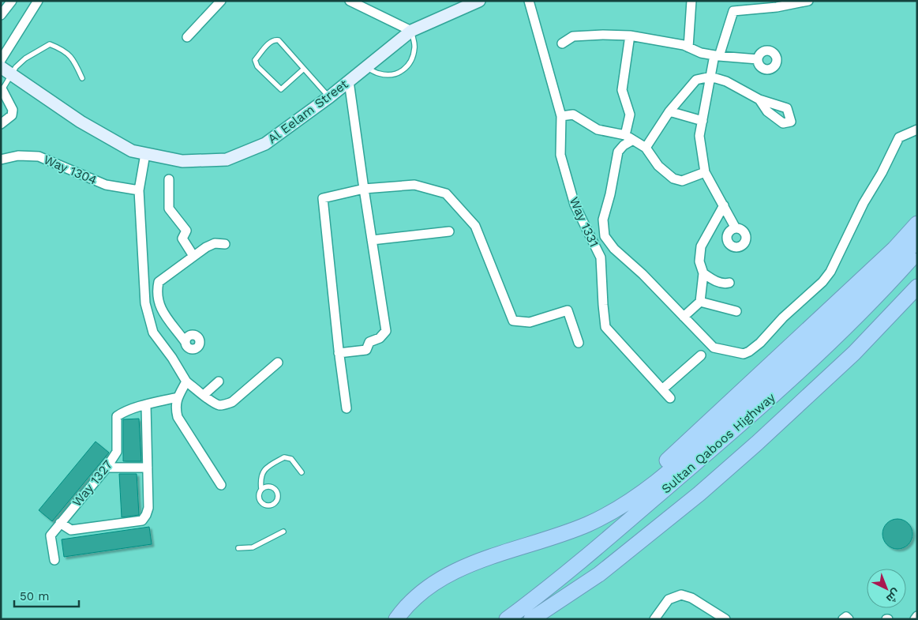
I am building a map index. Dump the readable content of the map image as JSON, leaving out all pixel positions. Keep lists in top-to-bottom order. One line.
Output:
{"streets":{"highway":["Sultan Qaboos Highway"],"main road":["Al Eelam Street"],"street":["Way 1304","Way 1331","Way 1327"]},"scale_bar":"50 m","north":"bottom right"}
